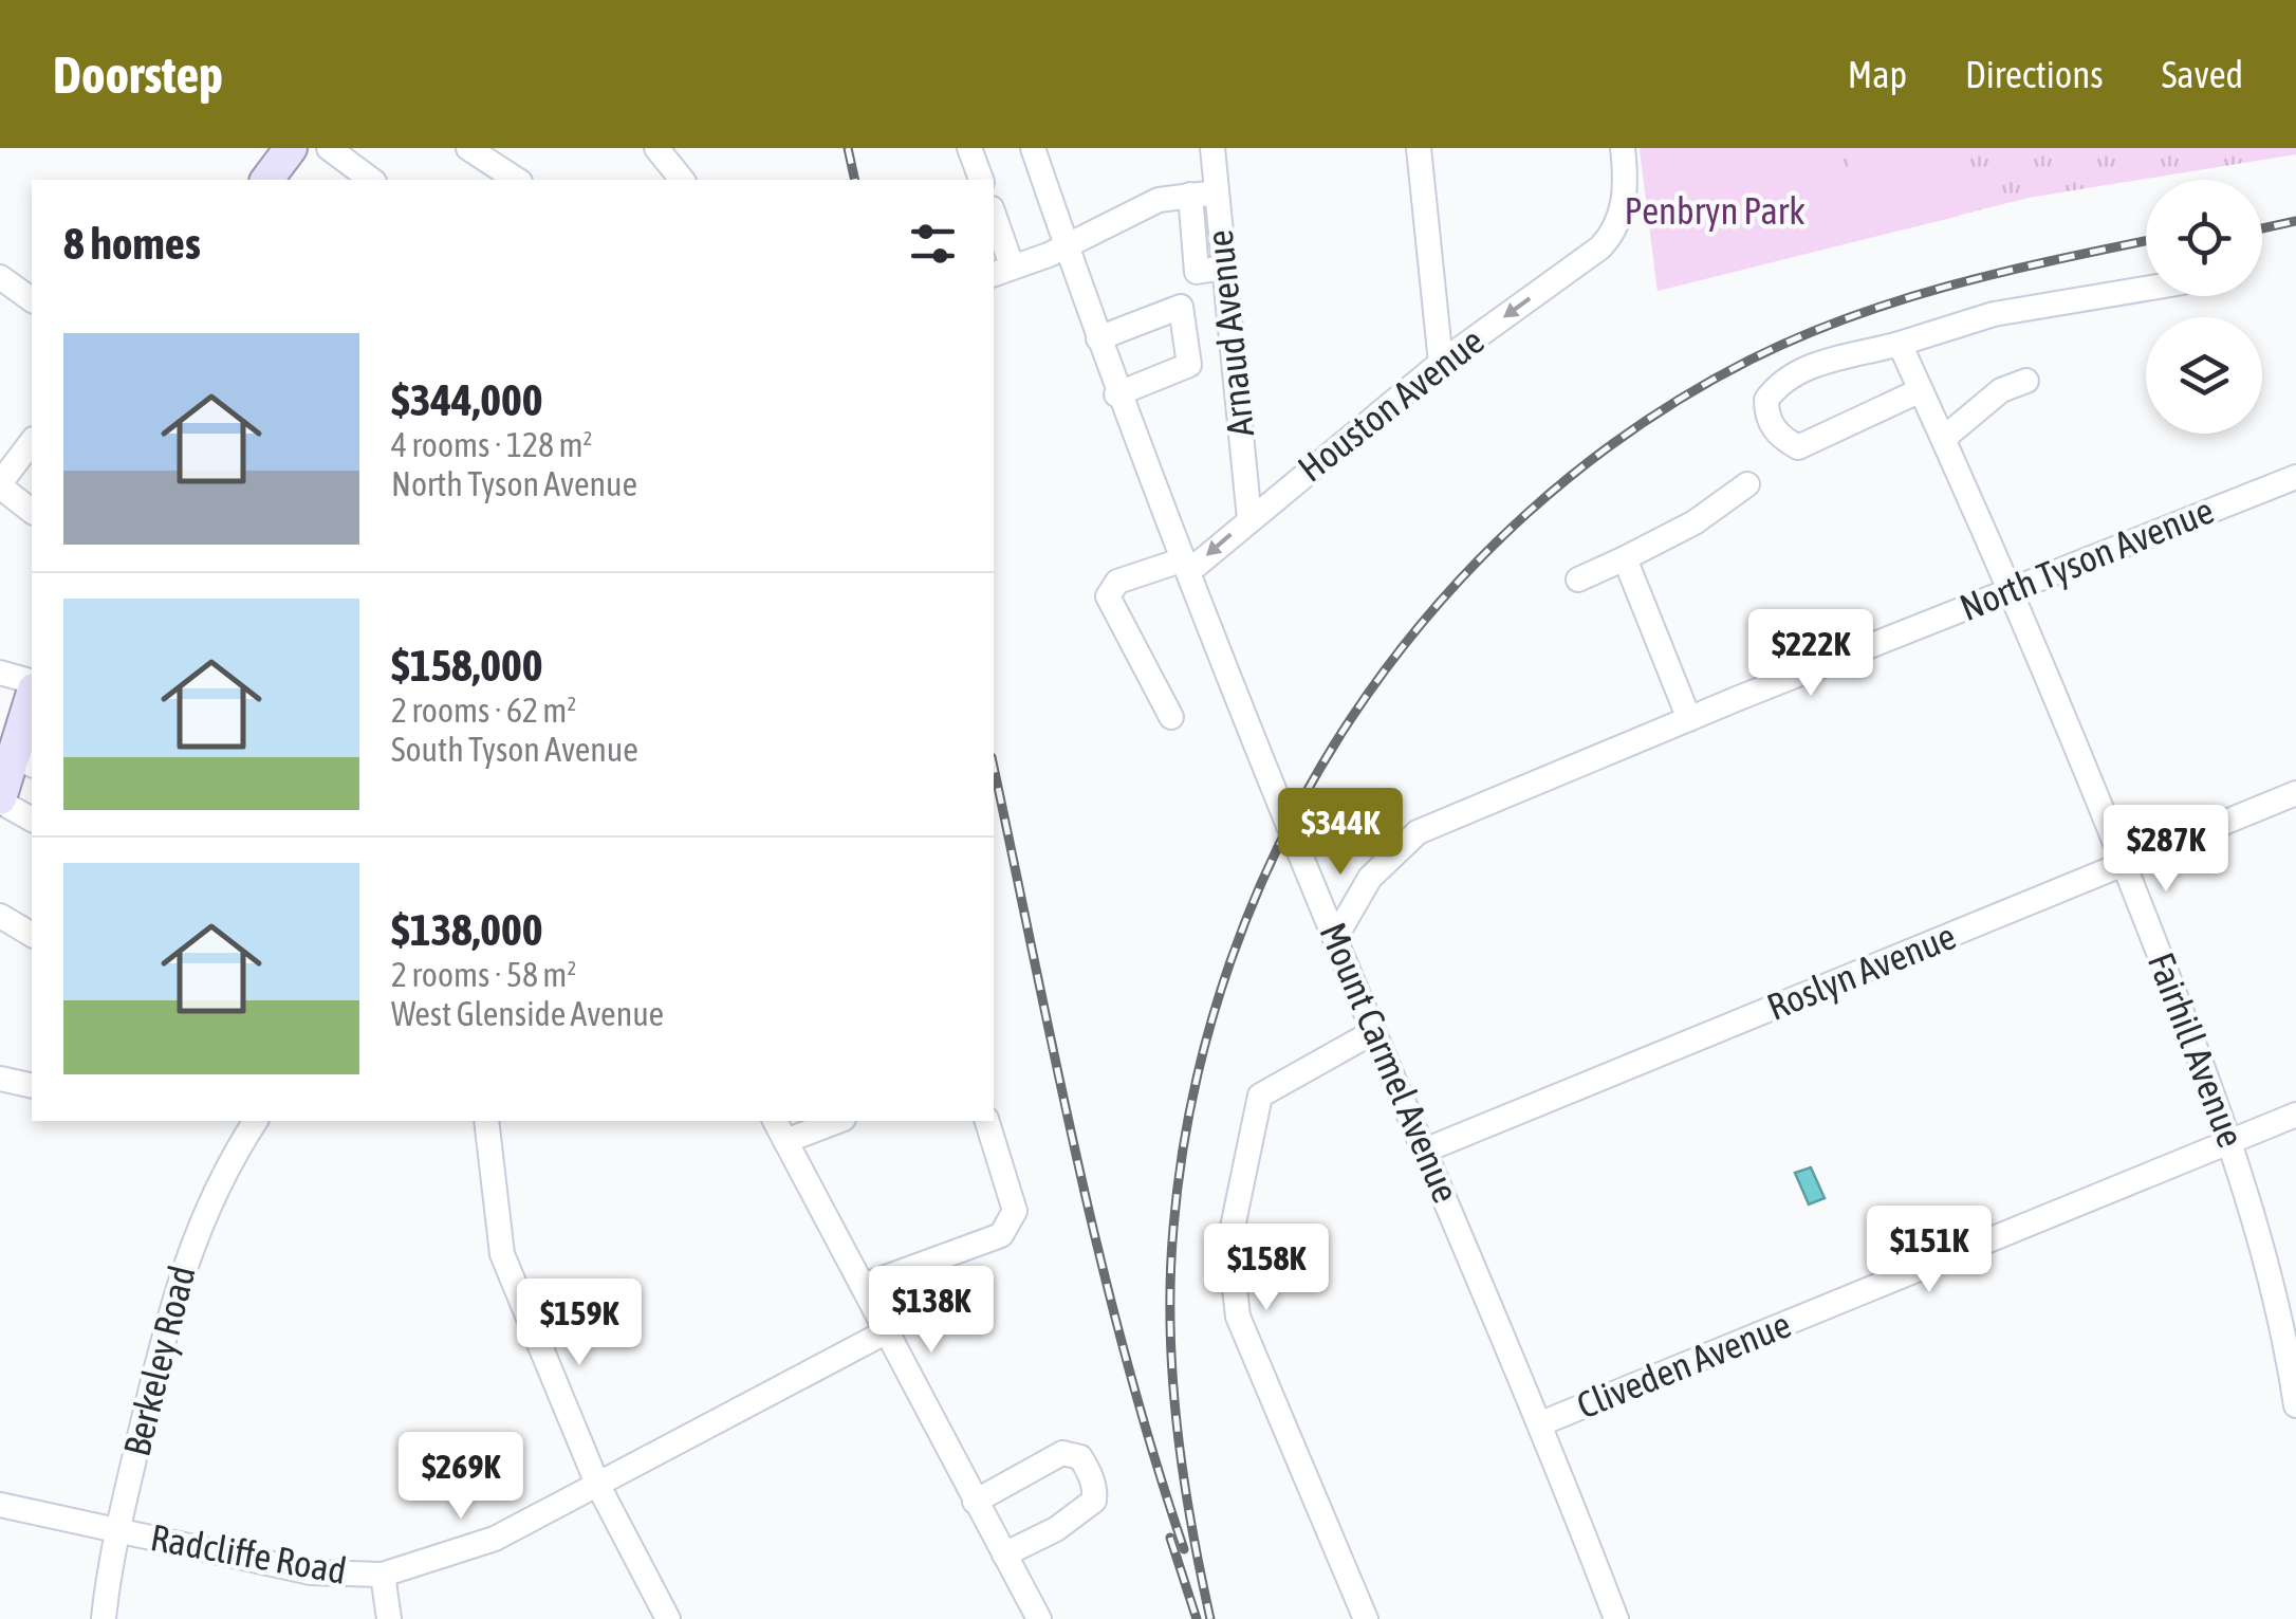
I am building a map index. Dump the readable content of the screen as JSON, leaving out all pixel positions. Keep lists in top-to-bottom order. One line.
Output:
{"streets":{"street":["Arnaud Avenue","Houston Avenue","North Tyson Avenue","Roslyn Avenue","Fairhill Avenue","Mount Carmel Avenue","Berkeley Road","Cliveden Avenue","Radcliffe Road"]},"crossings":[["Arnaud Avenue","Houston Avenue"],["Houston Avenue","Mount Carmel Avenue"],["North Tyson Avenue","Fairhill Avenue"],["North Tyson Avenue","Mount Carmel Avenue"],["Roslyn Avenue","Fairhill Avenue"],["Roslyn Avenue","Mount Carmel Avenue"],["Fairhill Avenue","Cliveden Avenue"],["Mount Carmel Avenue","Cliveden Avenue"],["Berkeley Road","Radcliffe Road"]],"one_way":["Houston Avenue"],"parks":["Penbryn Park"],"page":{"header":"Doorstep","nav":["Map","Directions","Saved"],"heading":"8 homes","list":[{"name":"$344,000","note":"4 rooms · 128 m² · North Tyson Avenue"},{"name":"$158,000","note":"2 rooms · 62 m² · South Tyson Avenue"},{"name":"$138,000","note":"2 rooms · 58 m² · West Glenside Avenue"}],"price":["$222K","$344K","$287K","$151K","$158K","$138K","$159K","$269K"]}}
